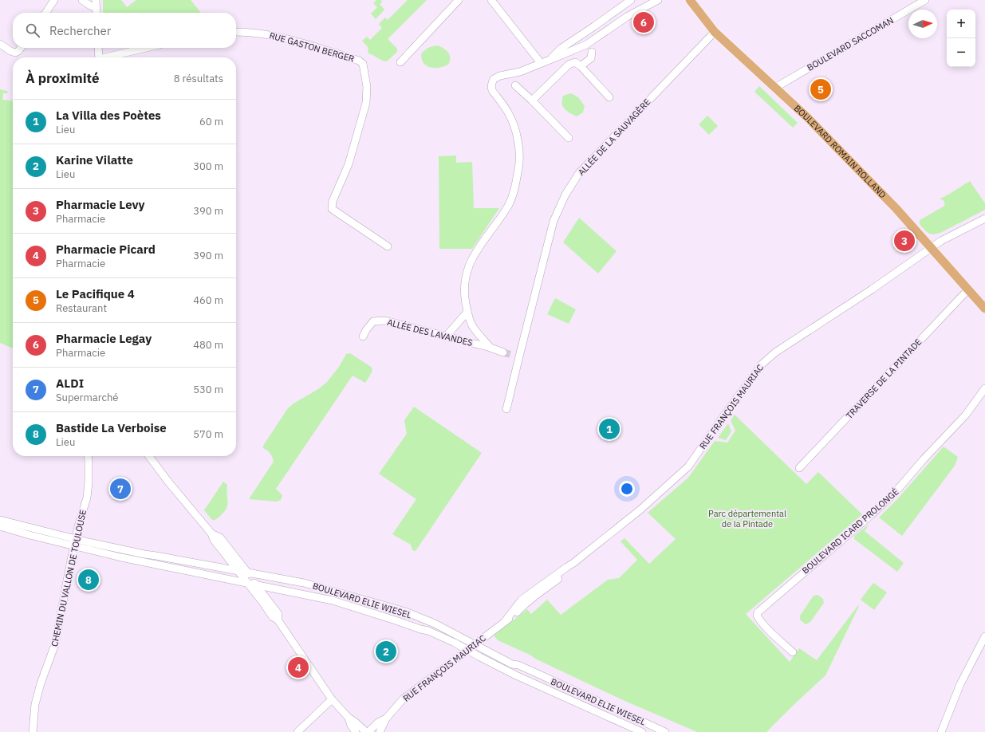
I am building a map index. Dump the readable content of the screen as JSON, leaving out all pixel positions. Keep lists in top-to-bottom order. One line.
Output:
{"streets":{"main road":["BOULEVARD ROMAIN ROLLAND"],"street":["BOULEVARD SACCOMAN","RUE GASTON BERGER","ALLÉE DE LA SAUVAGÈRE","ALLÉE DES LAVANDES","TRAVERSE DE LA PINTADE","RUE FRANÇOIS MAURIAC","BOULEVARD ICARD PROLONGÉ","CHEMIN DU VALLON DE TOULOUSE","BOULEVARD ELIE WIESEL"]},"crossings":[["BOULEVARD SACCOMAN","BOULEVARD ROMAIN ROLLAND"],["ALLÉE DE LA SAUVAGÈRE","BOULEVARD ROMAIN ROLLAND"],["BOULEVARD ROMAIN ROLLAND","TRAVERSE DE LA PINTADE"],["BOULEVARD ROMAIN ROLLAND","RUE FRANÇOIS MAURIAC"],["RUE FRANÇOIS MAURIAC","BOULEVARD ELIE WIESEL"],["CHEMIN DU VALLON DE TOULOUSE","BOULEVARD ELIE WIESEL"]],"parks":["Parc départemental de la Pintade"],"north":"right","page":{"map_buttons":["+","−"],"pins":["6","5","3","1","7","8","2","4"],"search":"Rechercher","heading":["À proximité","8 résultats"],"list":[{"mark":"1","name":"La Villa des Poètes","note":"Lieu","value":"60 m"},{"mark":"2","name":"Karine Vilatte","note":"Lieu","value":"300 m"},{"mark":"3","name":"Pharmacie Levy","note":"Pharmacie","value":"390 m"},{"mark":"4","name":"Pharmacie Picard","note":"Pharmacie","value":"390 m"},{"mark":"5","name":"Le Pacifique 4","note":"Restaurant","value":"460 m"},{"mark":"6","name":"Pharmacie Legay","note":"Pharmacie","value":"480 m"},{"mark":"7","name":"ALDI","note":"Supermarché","value":"530 m"},{"mark":"8","name":"Bastide La Verboise","note":"Lieu","value":"570 m"}]}}
